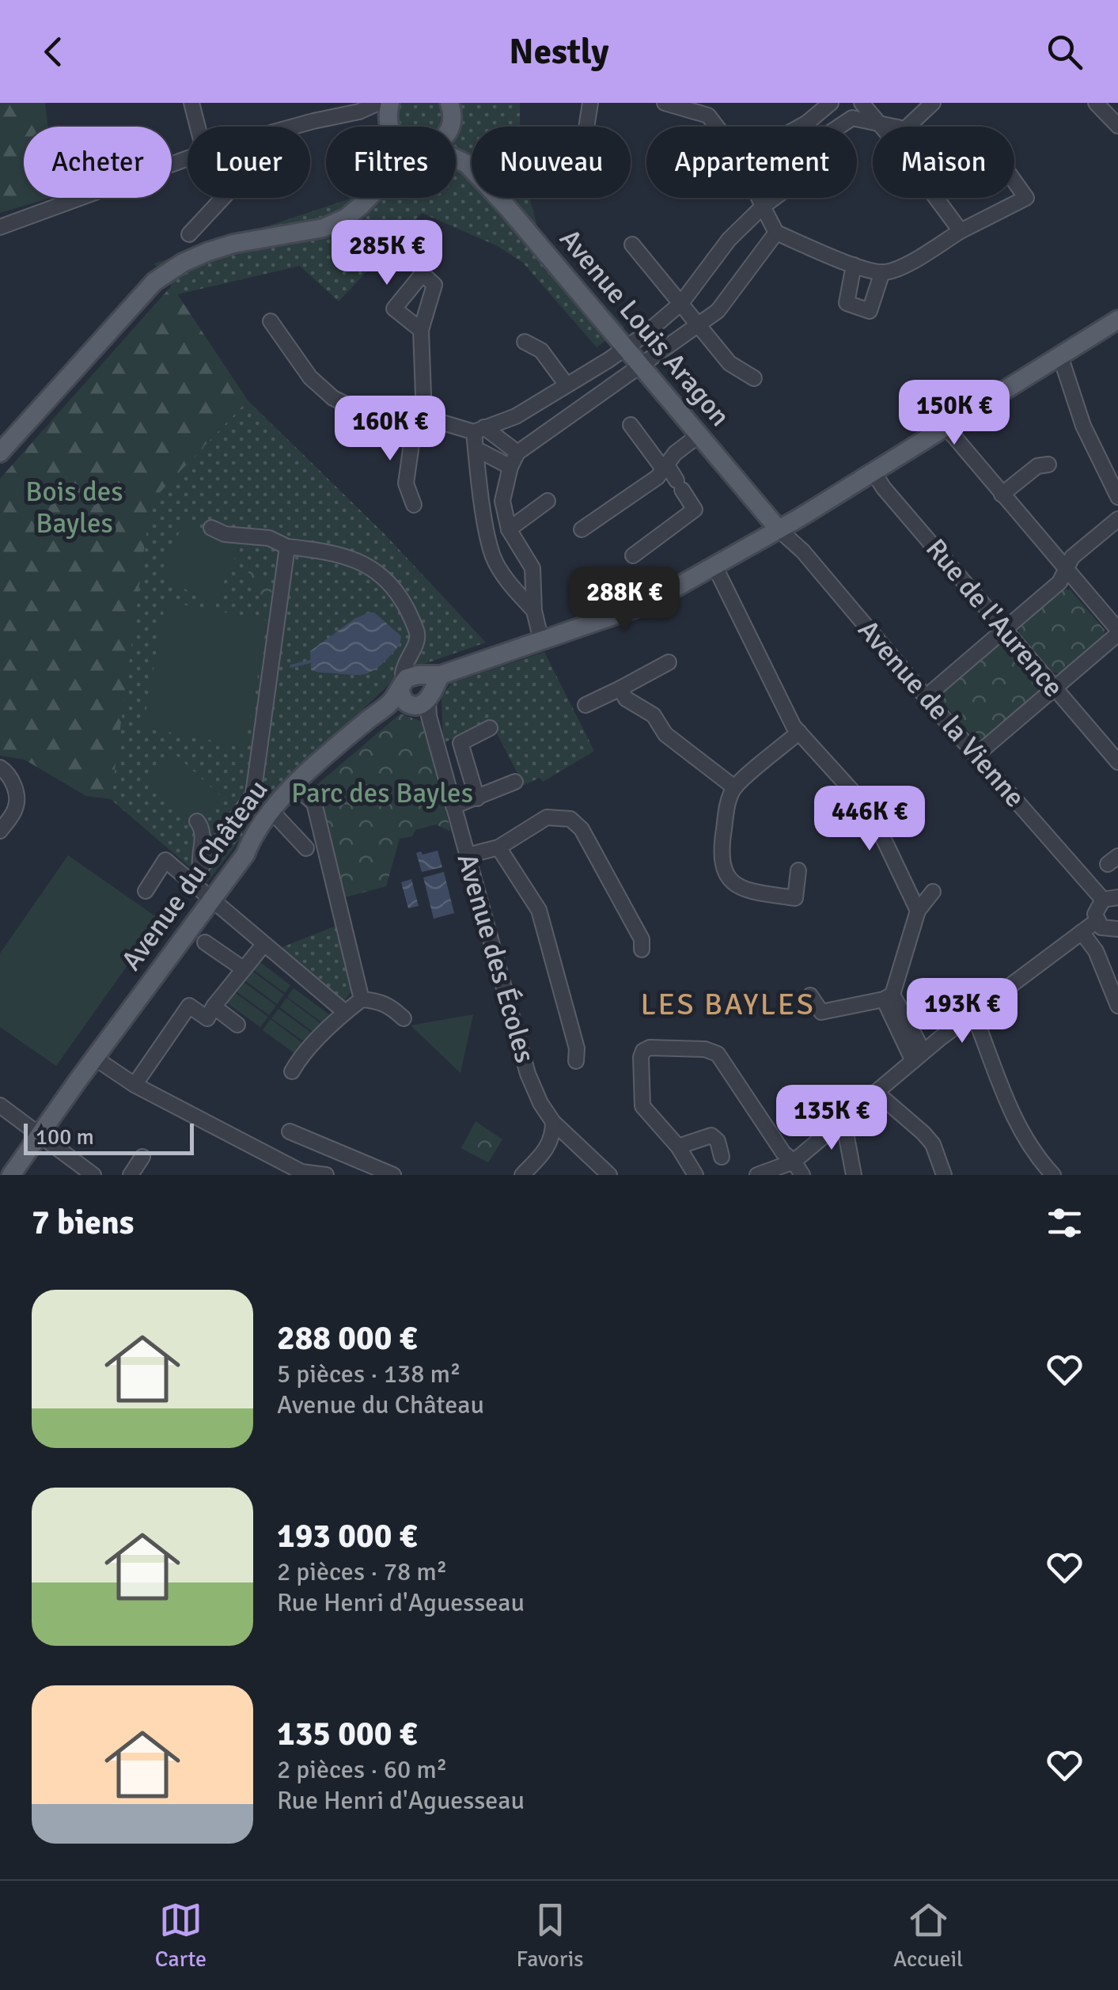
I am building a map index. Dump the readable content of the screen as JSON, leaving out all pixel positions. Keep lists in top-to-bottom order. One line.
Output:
{"streets":{"main road":["Avenue Louis Aragon","Avenue du Château"],"street":["Rue de l'Aurence","Avenue de la Vienne","Avenue des Écoles"]},"crossings":[["Avenue Louis Aragon","Avenue de la Vienne"],["Avenue Louis Aragon","Avenue du Château"],["Rue de l'Aurence","Avenue du Château"],["Avenue de la Vienne","Avenue du Château"],["Avenue du Château","Avenue des Écoles"]],"districts":["LES BAYLES"],"parks":["Bois des Bayles","Parc des Bayles"],"scale_bar":"100 m","page":{"header":"Nestly","chip":["Acheter","Louer","Filtres","Nouveau","Appartement","Maison"],"price":["285K €","150K €","160K €","288K €","446K €","193K €","135K €"],"scale":"100 m","heading":"7 biens","list":[{"name":"288 000 €","note":"5 pièces · 138 m² · Avenue du Château"},{"name":"193 000 €","note":"2 pièces · 78 m² · Rue Henri d'Aguesseau"},{"name":"135 000 €","note":"2 pièces · 60 m² · Rue Henri d'Aguesseau"}],"tabs":["Carte","Favoris","Accueil"]}}
